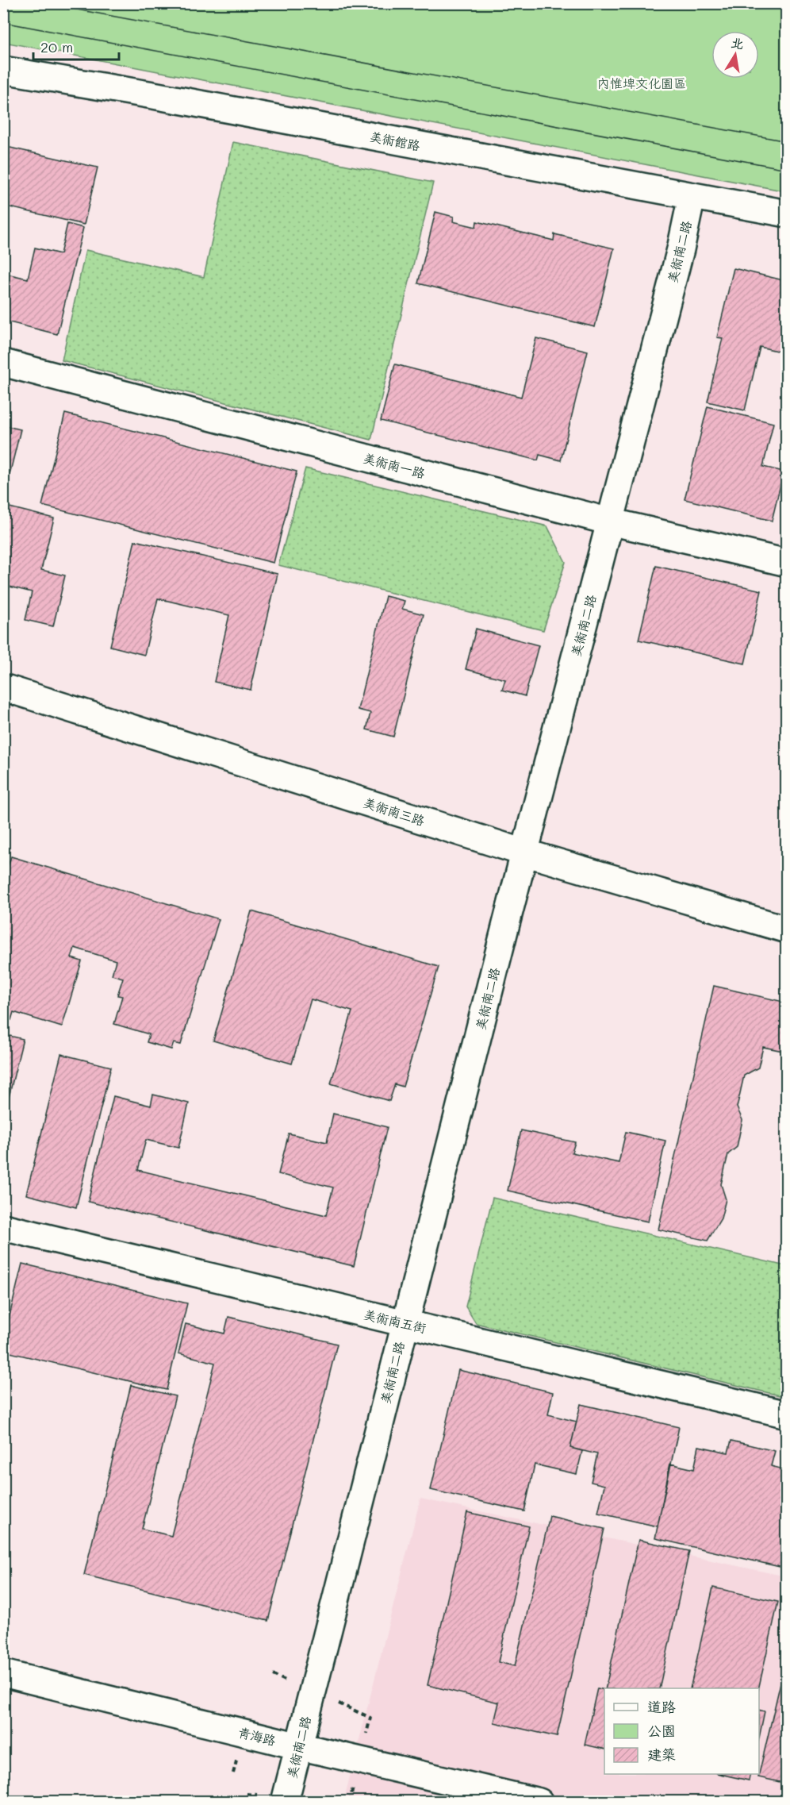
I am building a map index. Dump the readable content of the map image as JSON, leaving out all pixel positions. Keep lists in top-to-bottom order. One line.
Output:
{"streets":{"street":["美術館路","美術南二路","美術南一路","美術南三路","美術南五街","青海路"]},"crossings":[["美術館路","美術南二路"],["美術南二路","美術南一路"],["美術南二路","美術南三路"],["美術南二路","美術南五街"],["美術南二路","青海路"]],"parks":["內惟埤文化園區"],"legend":["道路","公園","建築"],"scale_bar":"20 m","north":"top"}
